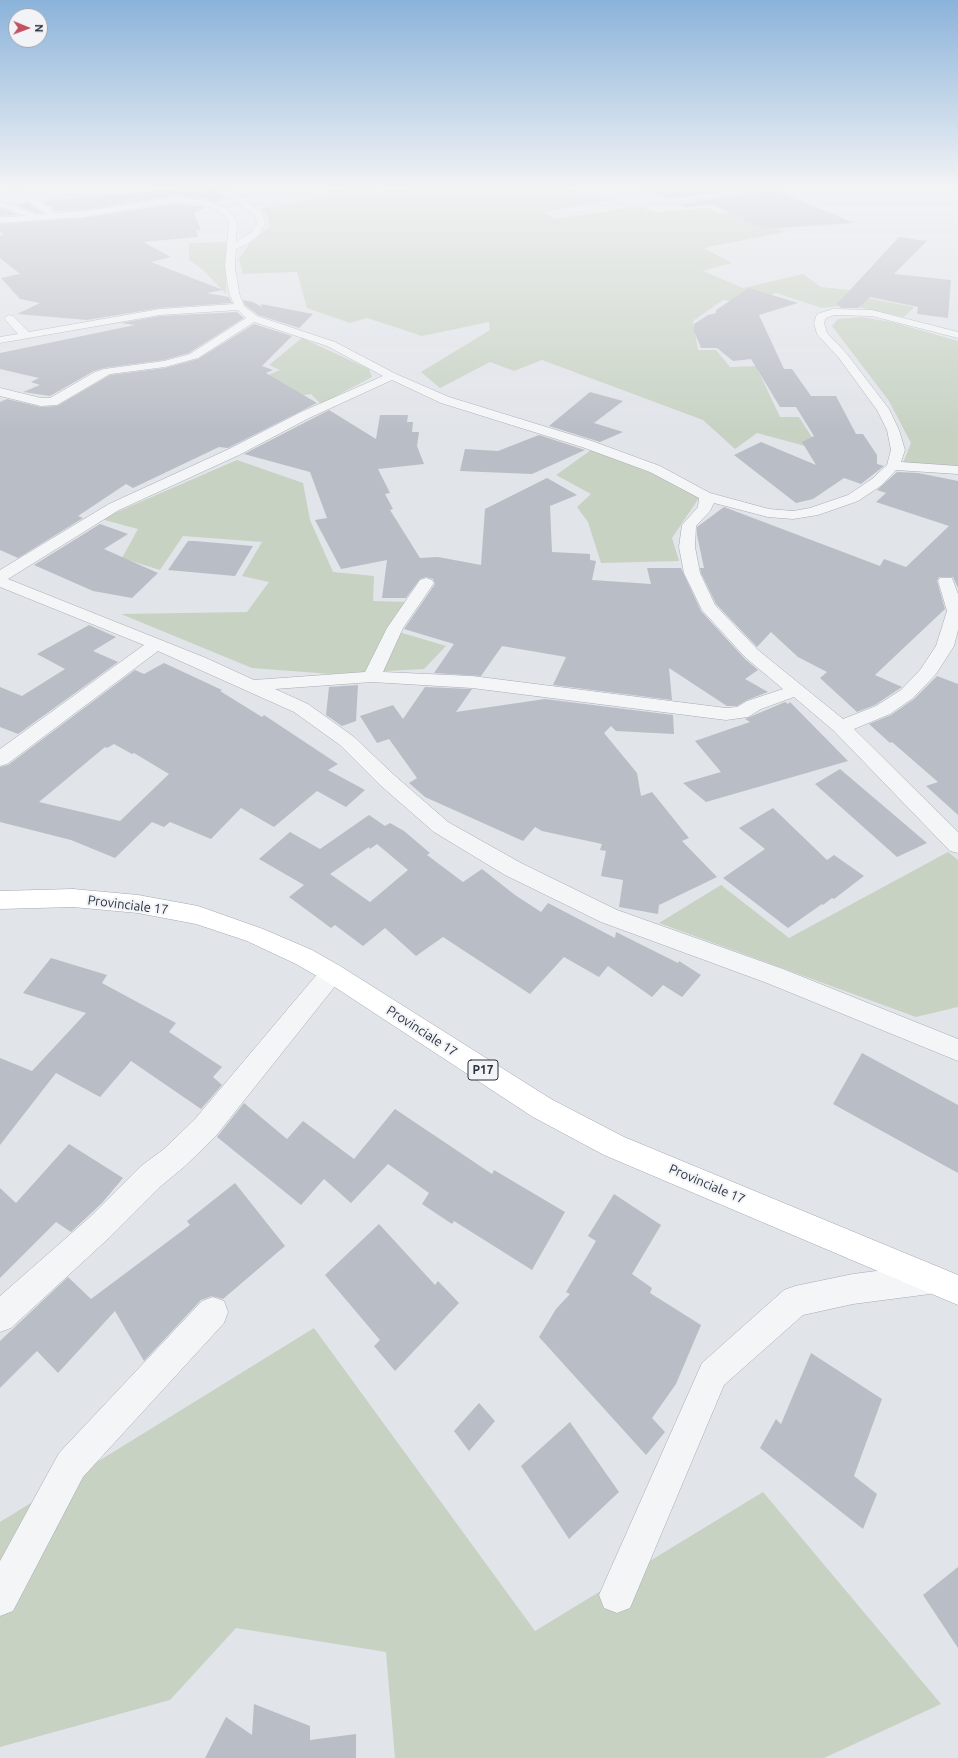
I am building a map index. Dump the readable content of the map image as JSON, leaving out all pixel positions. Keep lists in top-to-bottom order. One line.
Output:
{"streets":{"main road":["Provinciale 17","P17"]},"north":"right"}
